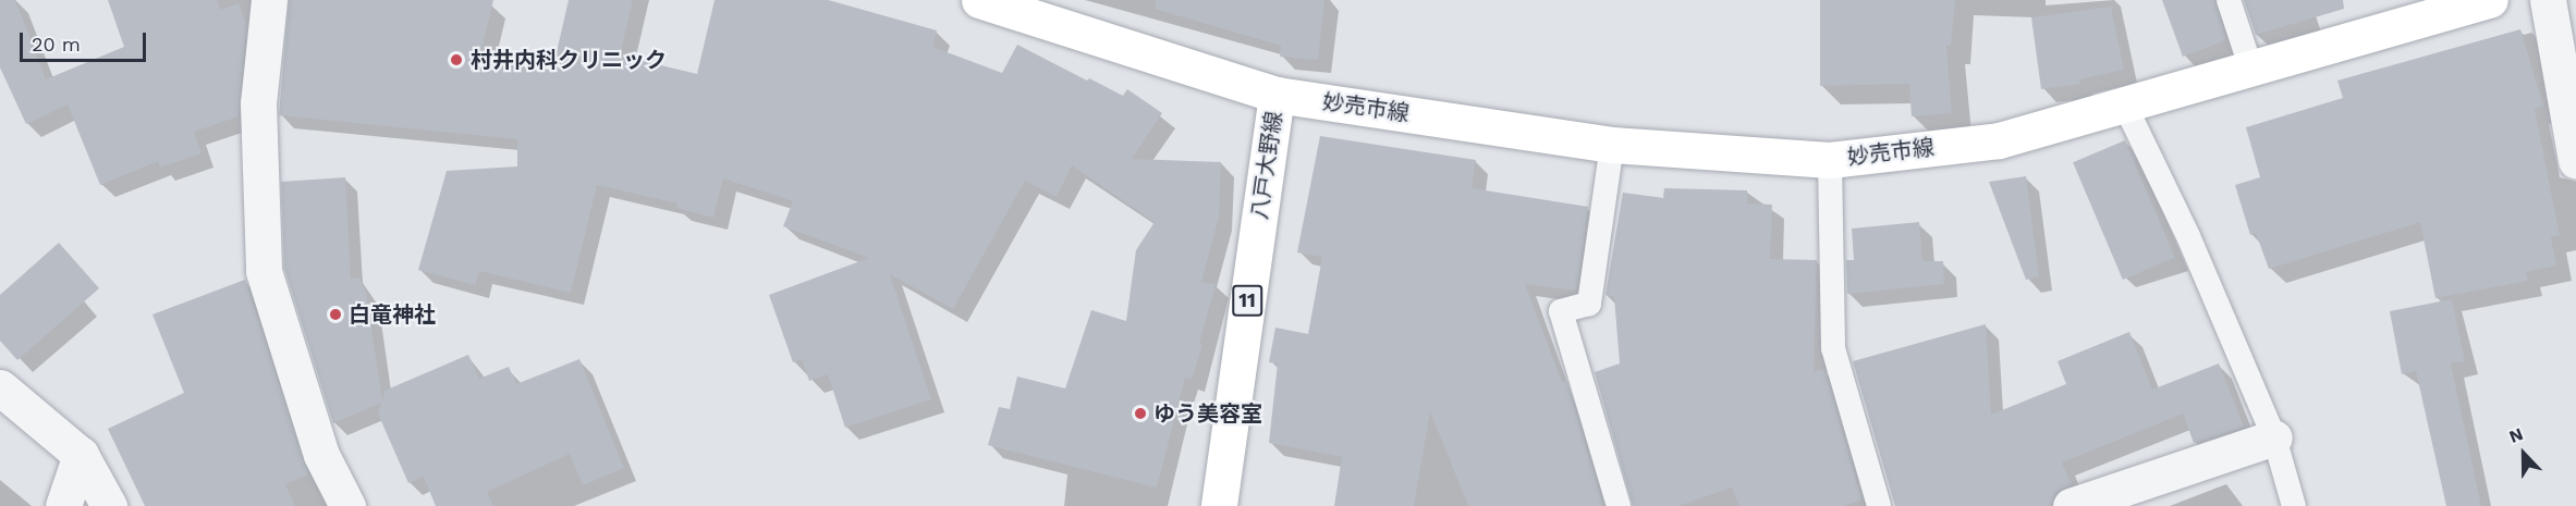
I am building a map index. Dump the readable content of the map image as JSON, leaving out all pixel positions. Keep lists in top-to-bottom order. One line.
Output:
{"streets":{"main road":["妙売市線","八戸大野線","11"]},"crossings":[["妙売市線","八戸大野線"]],"places":["村井内科クリニック","白竜神社","ゆう美容室"],"scale_bar":"20 m","north":"top"}
